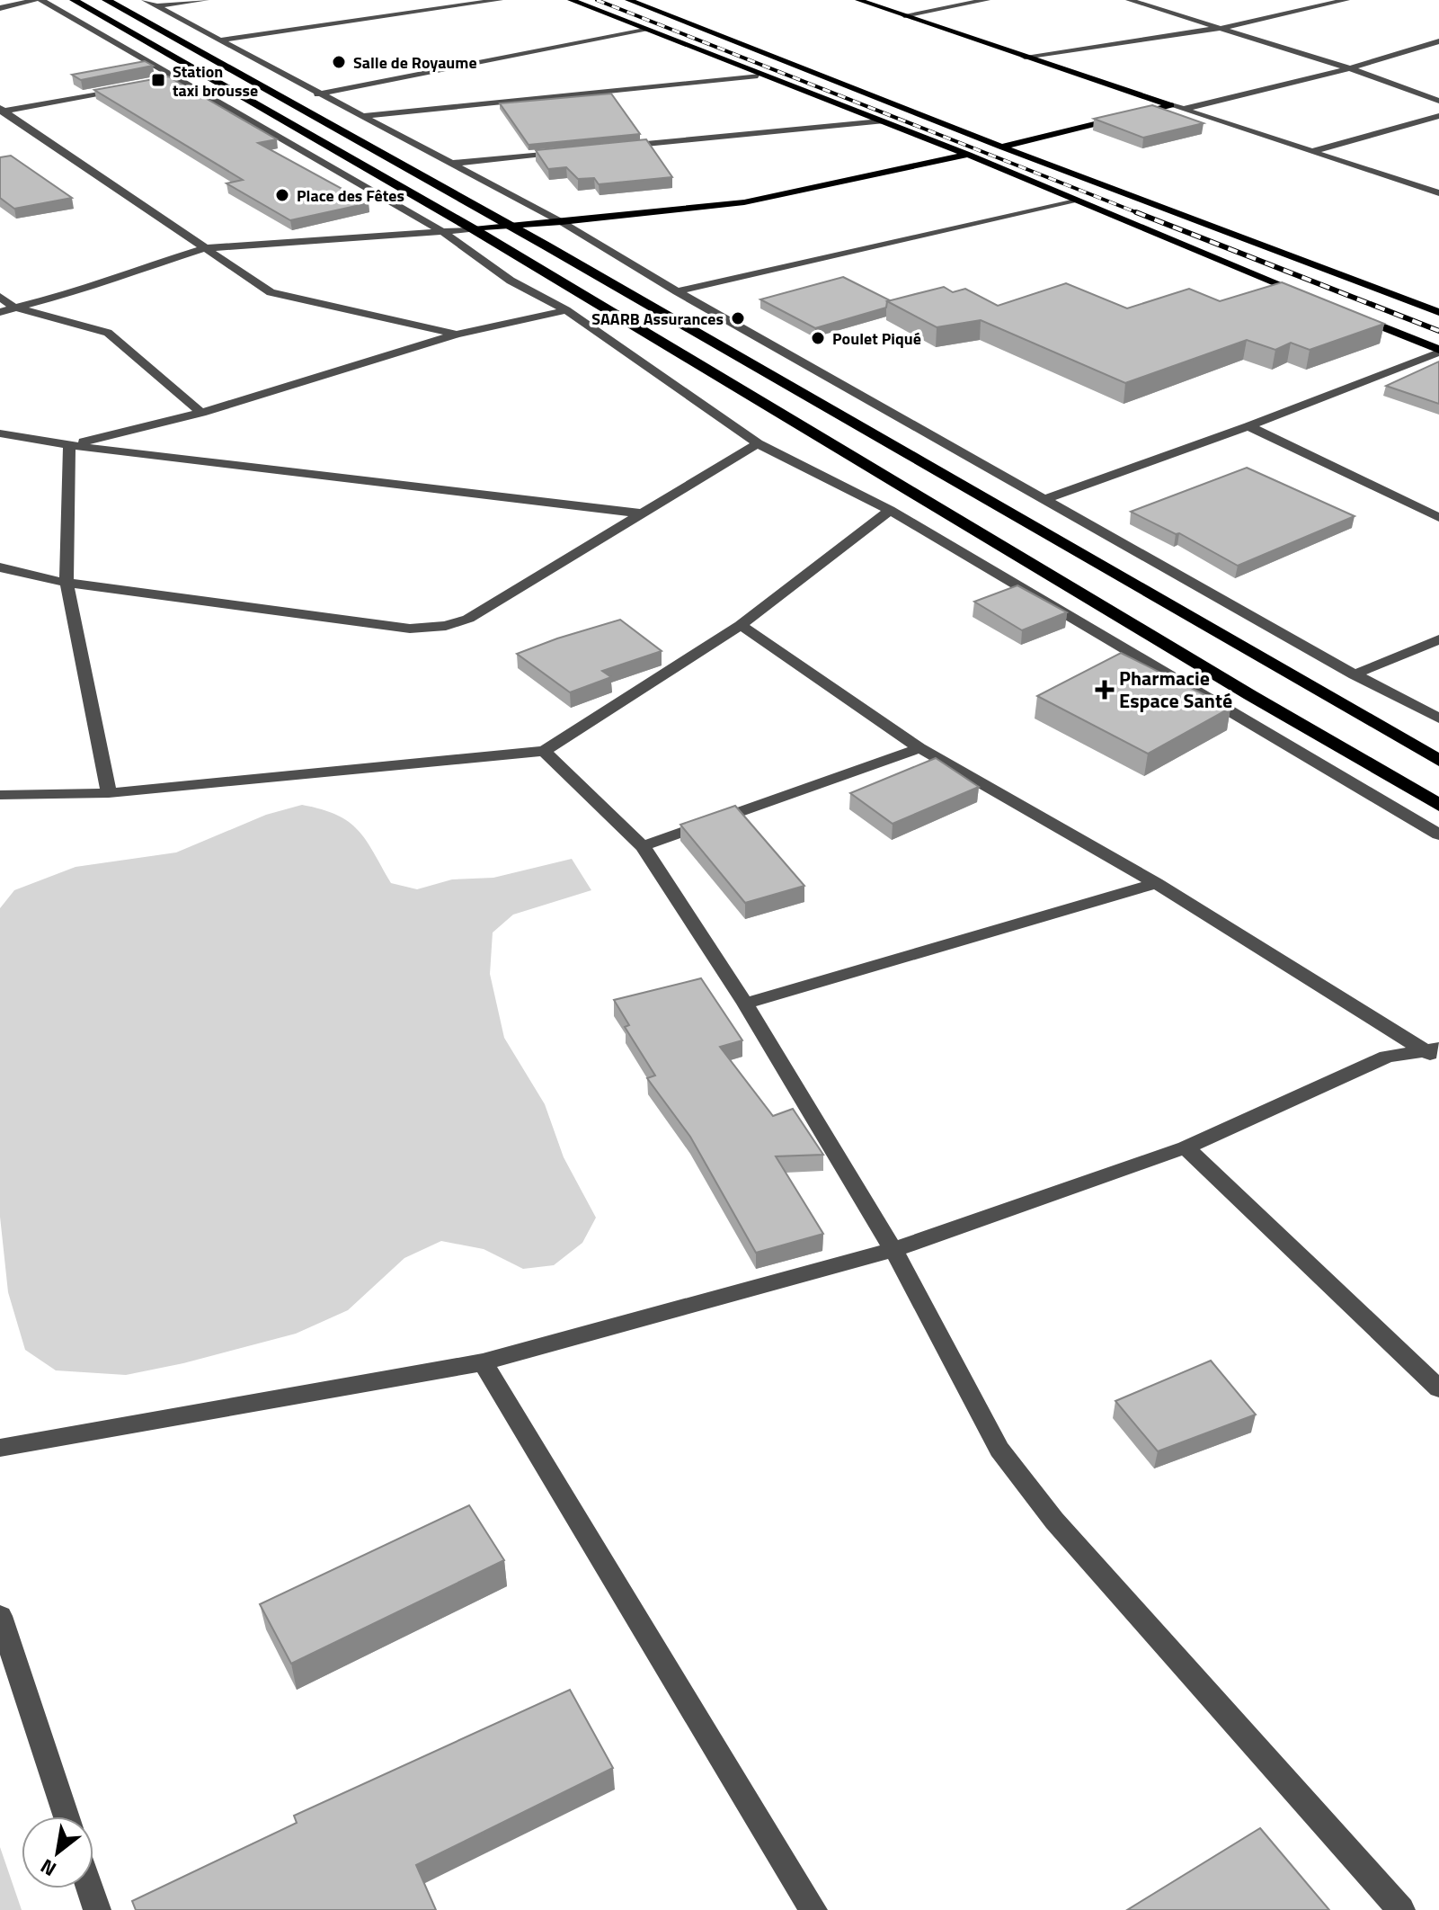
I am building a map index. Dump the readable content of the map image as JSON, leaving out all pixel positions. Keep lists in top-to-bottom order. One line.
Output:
{"places":{"other":["Salle de Royaume","Place des Fêtes","SAARB Assurances","Poulet Piqué"],"transit":["Station taxi brousse"],"health":["Pharmacie Espace Santé"]},"north":"bottom left"}
